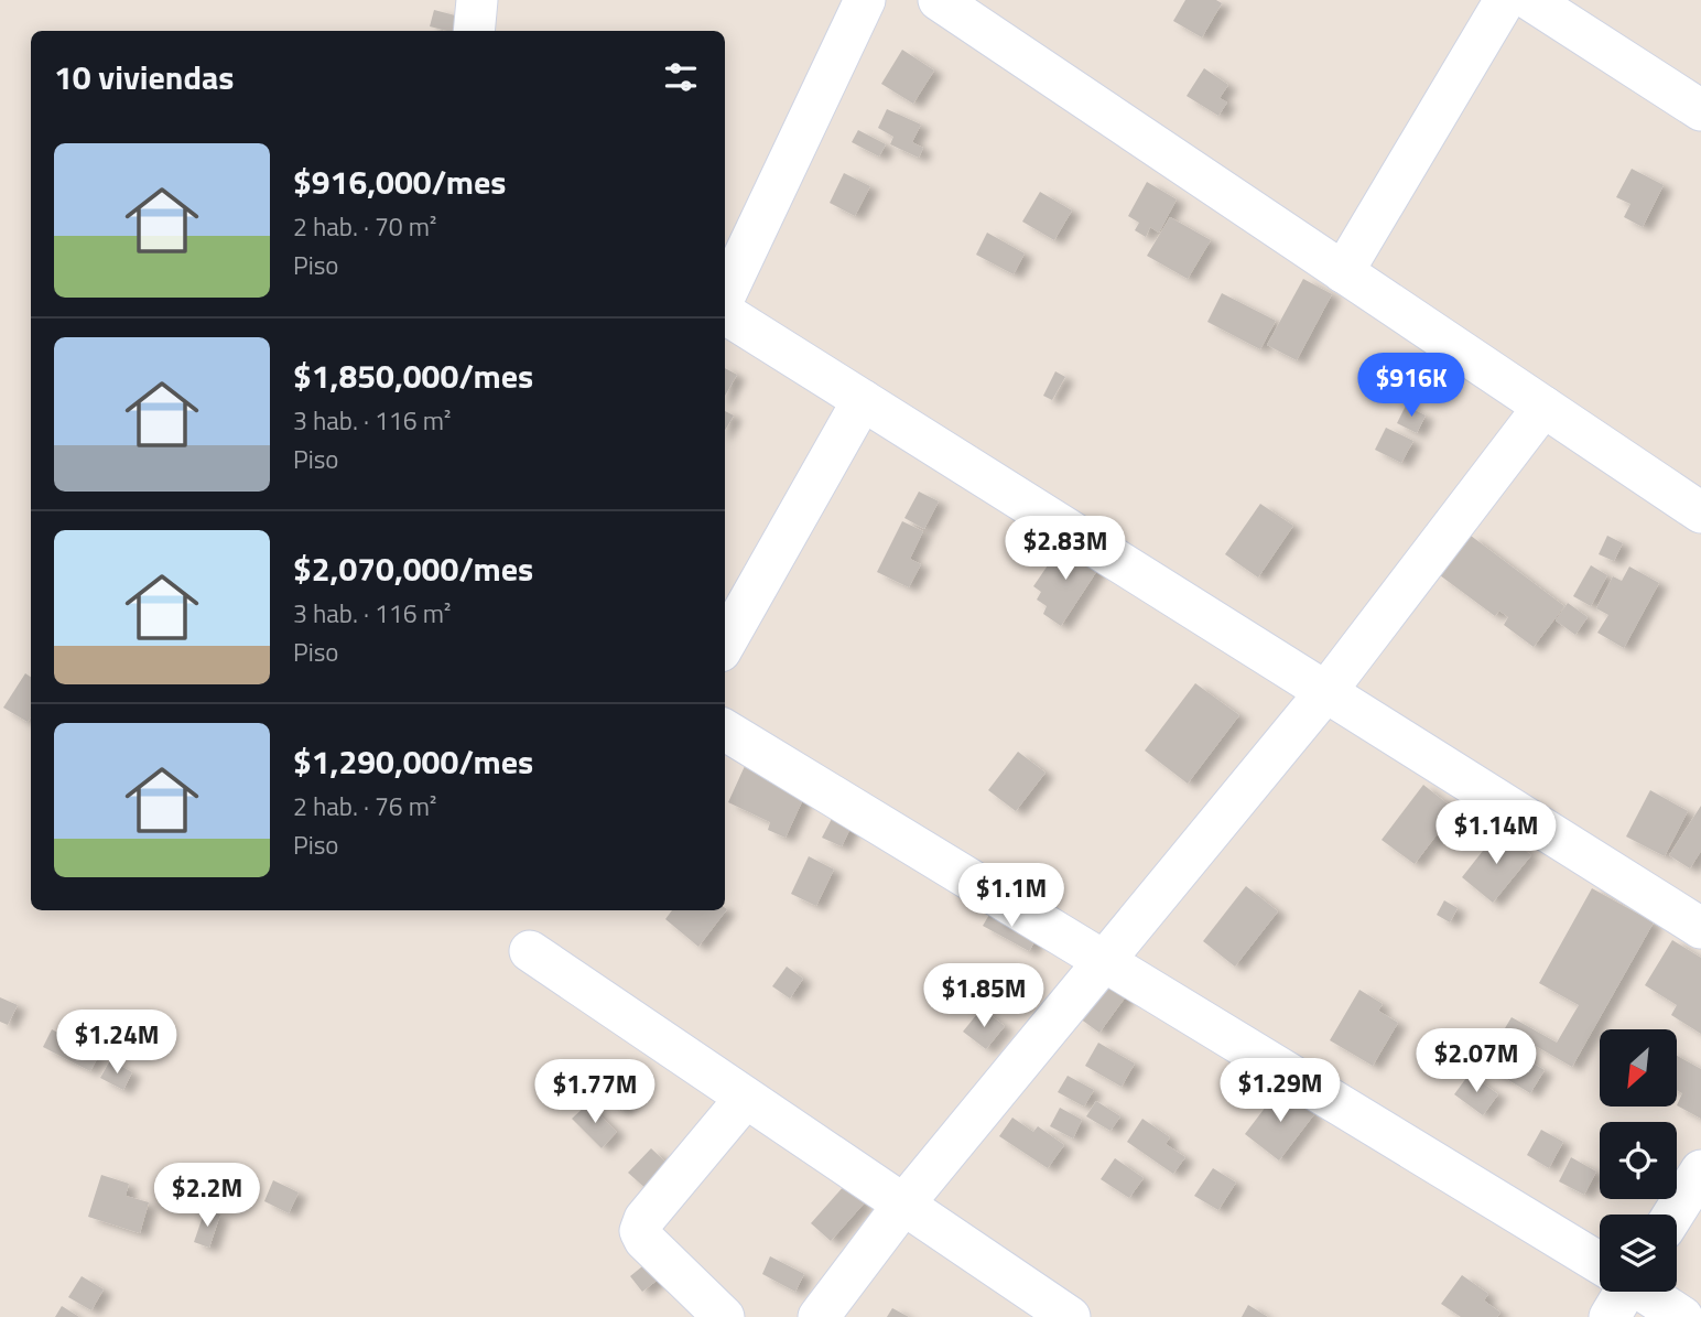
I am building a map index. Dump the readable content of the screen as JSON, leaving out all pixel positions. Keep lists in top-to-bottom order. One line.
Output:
{"north":"bottom left","page":{"heading":"10 viviendas","list":[{"name":"$916,000/mes","note":"2 hab. · 70 m² · Piso"},{"name":"$1,850,000/mes","note":"3 hab. · 116 m² · Piso"},{"name":"$2,070,000/mes","note":"3 hab. · 116 m² · Piso"},{"name":"$1,290,000/mes","note":"2 hab. · 76 m² · Piso"}],"price":["$916K","$2.83M","$1.14M","$1.1M","$1.85M","$1.24M","$2.07M","$1.29M","$1.77M","$2.2M"]}}
